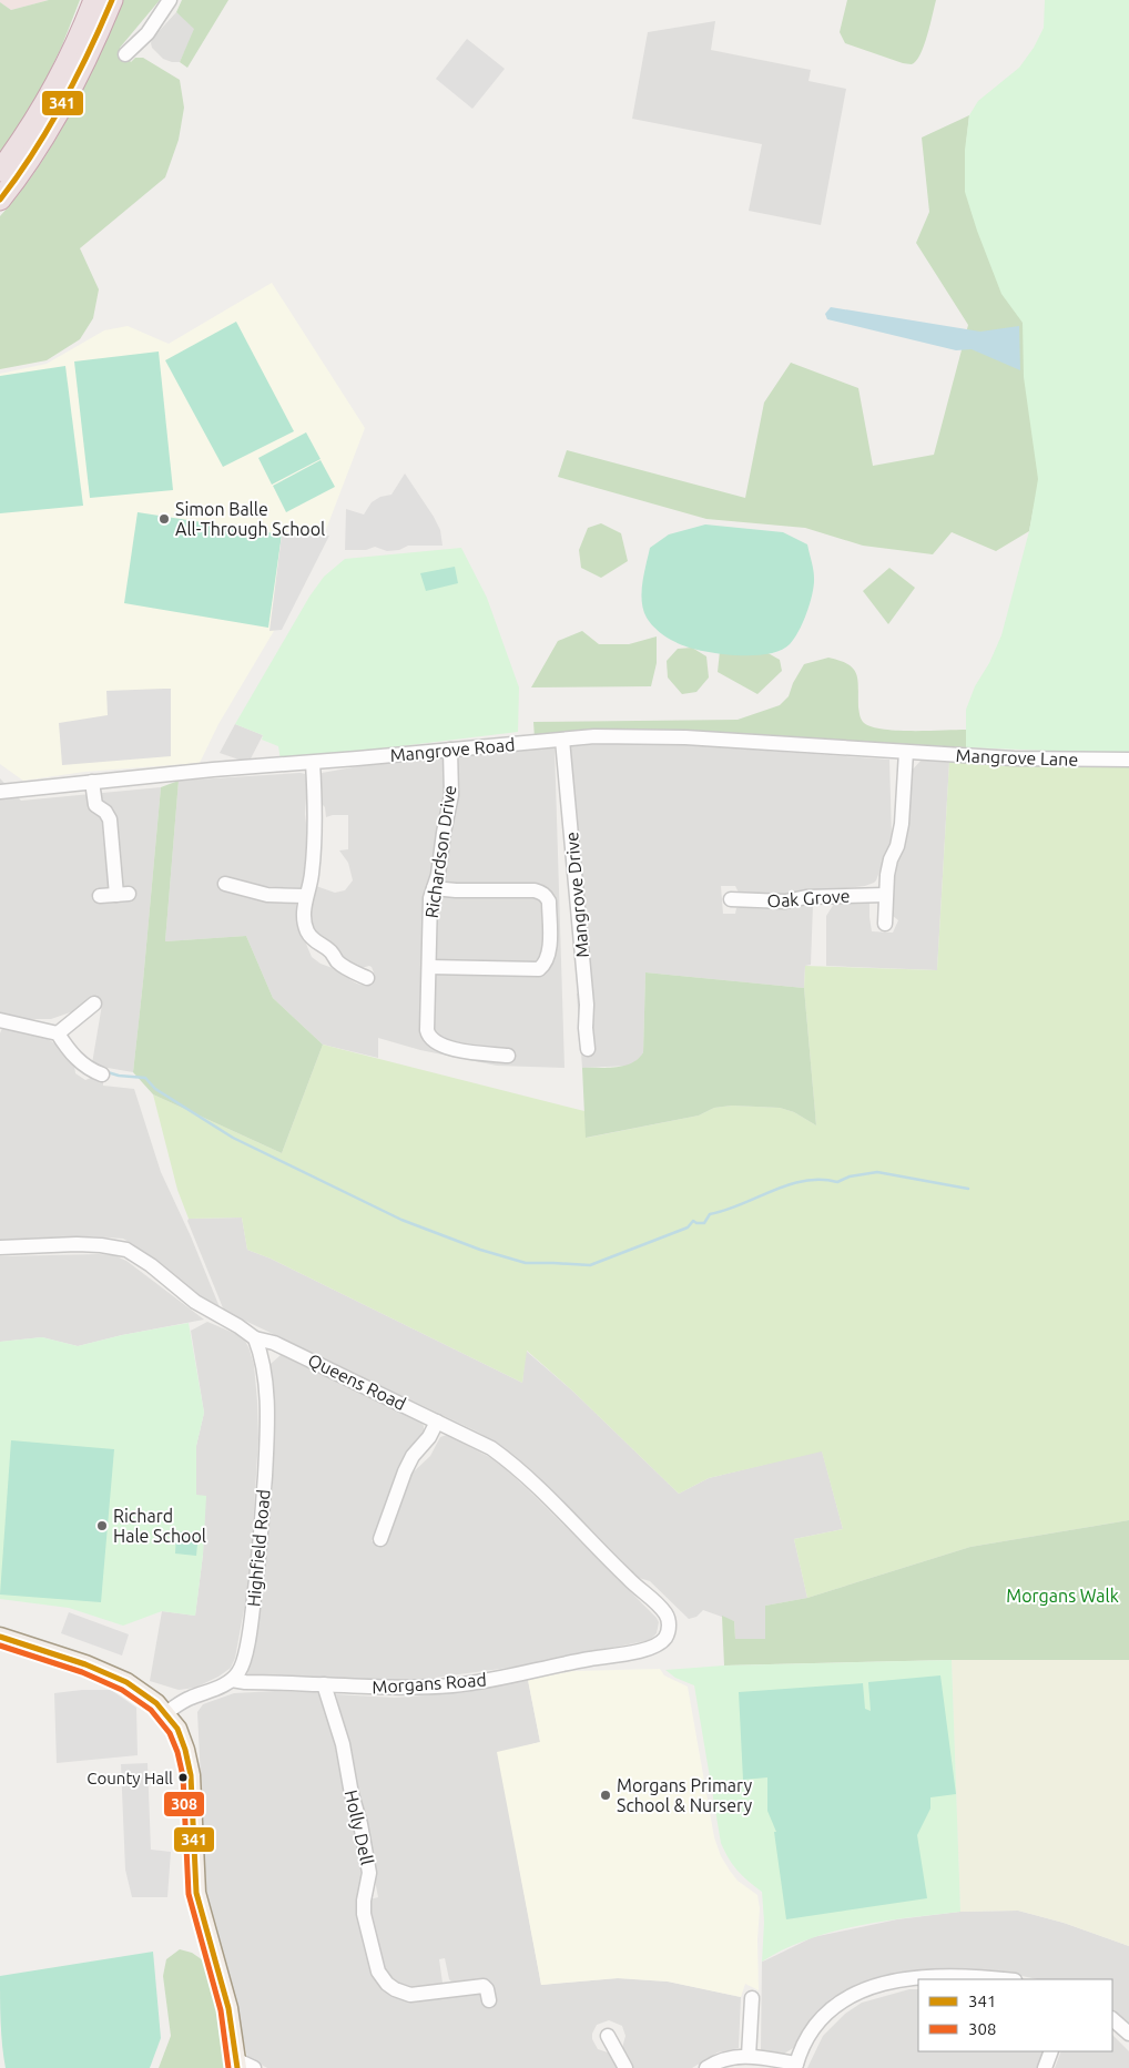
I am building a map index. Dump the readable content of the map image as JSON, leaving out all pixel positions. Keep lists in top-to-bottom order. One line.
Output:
{"streets":{"street":["Mangrove Road","Mangrove Lane","Richardson Drive","Mangrove Drive","Oak Grove","Queens Road","Highfield Road","Morgans Road","Holly Dell"]},"crossings":[["Mangrove Road","Mangrove Lane"],["Mangrove Road","Richardson Drive"],["Mangrove Road","Mangrove Drive"],["Queens Road","Highfield Road"],["Queens Road","Morgans Road"],["Highfield Road","Morgans Road"],["Morgans Road","Holly Dell"]],"parks":["Morgans Walk"],"places":["Simon Balle All-Through School","Richard Hale School","County Hall","Morgans Primary School & Nursery"],"lines":["transit line 341","transit line 308"],"legend":["341","308"]}
